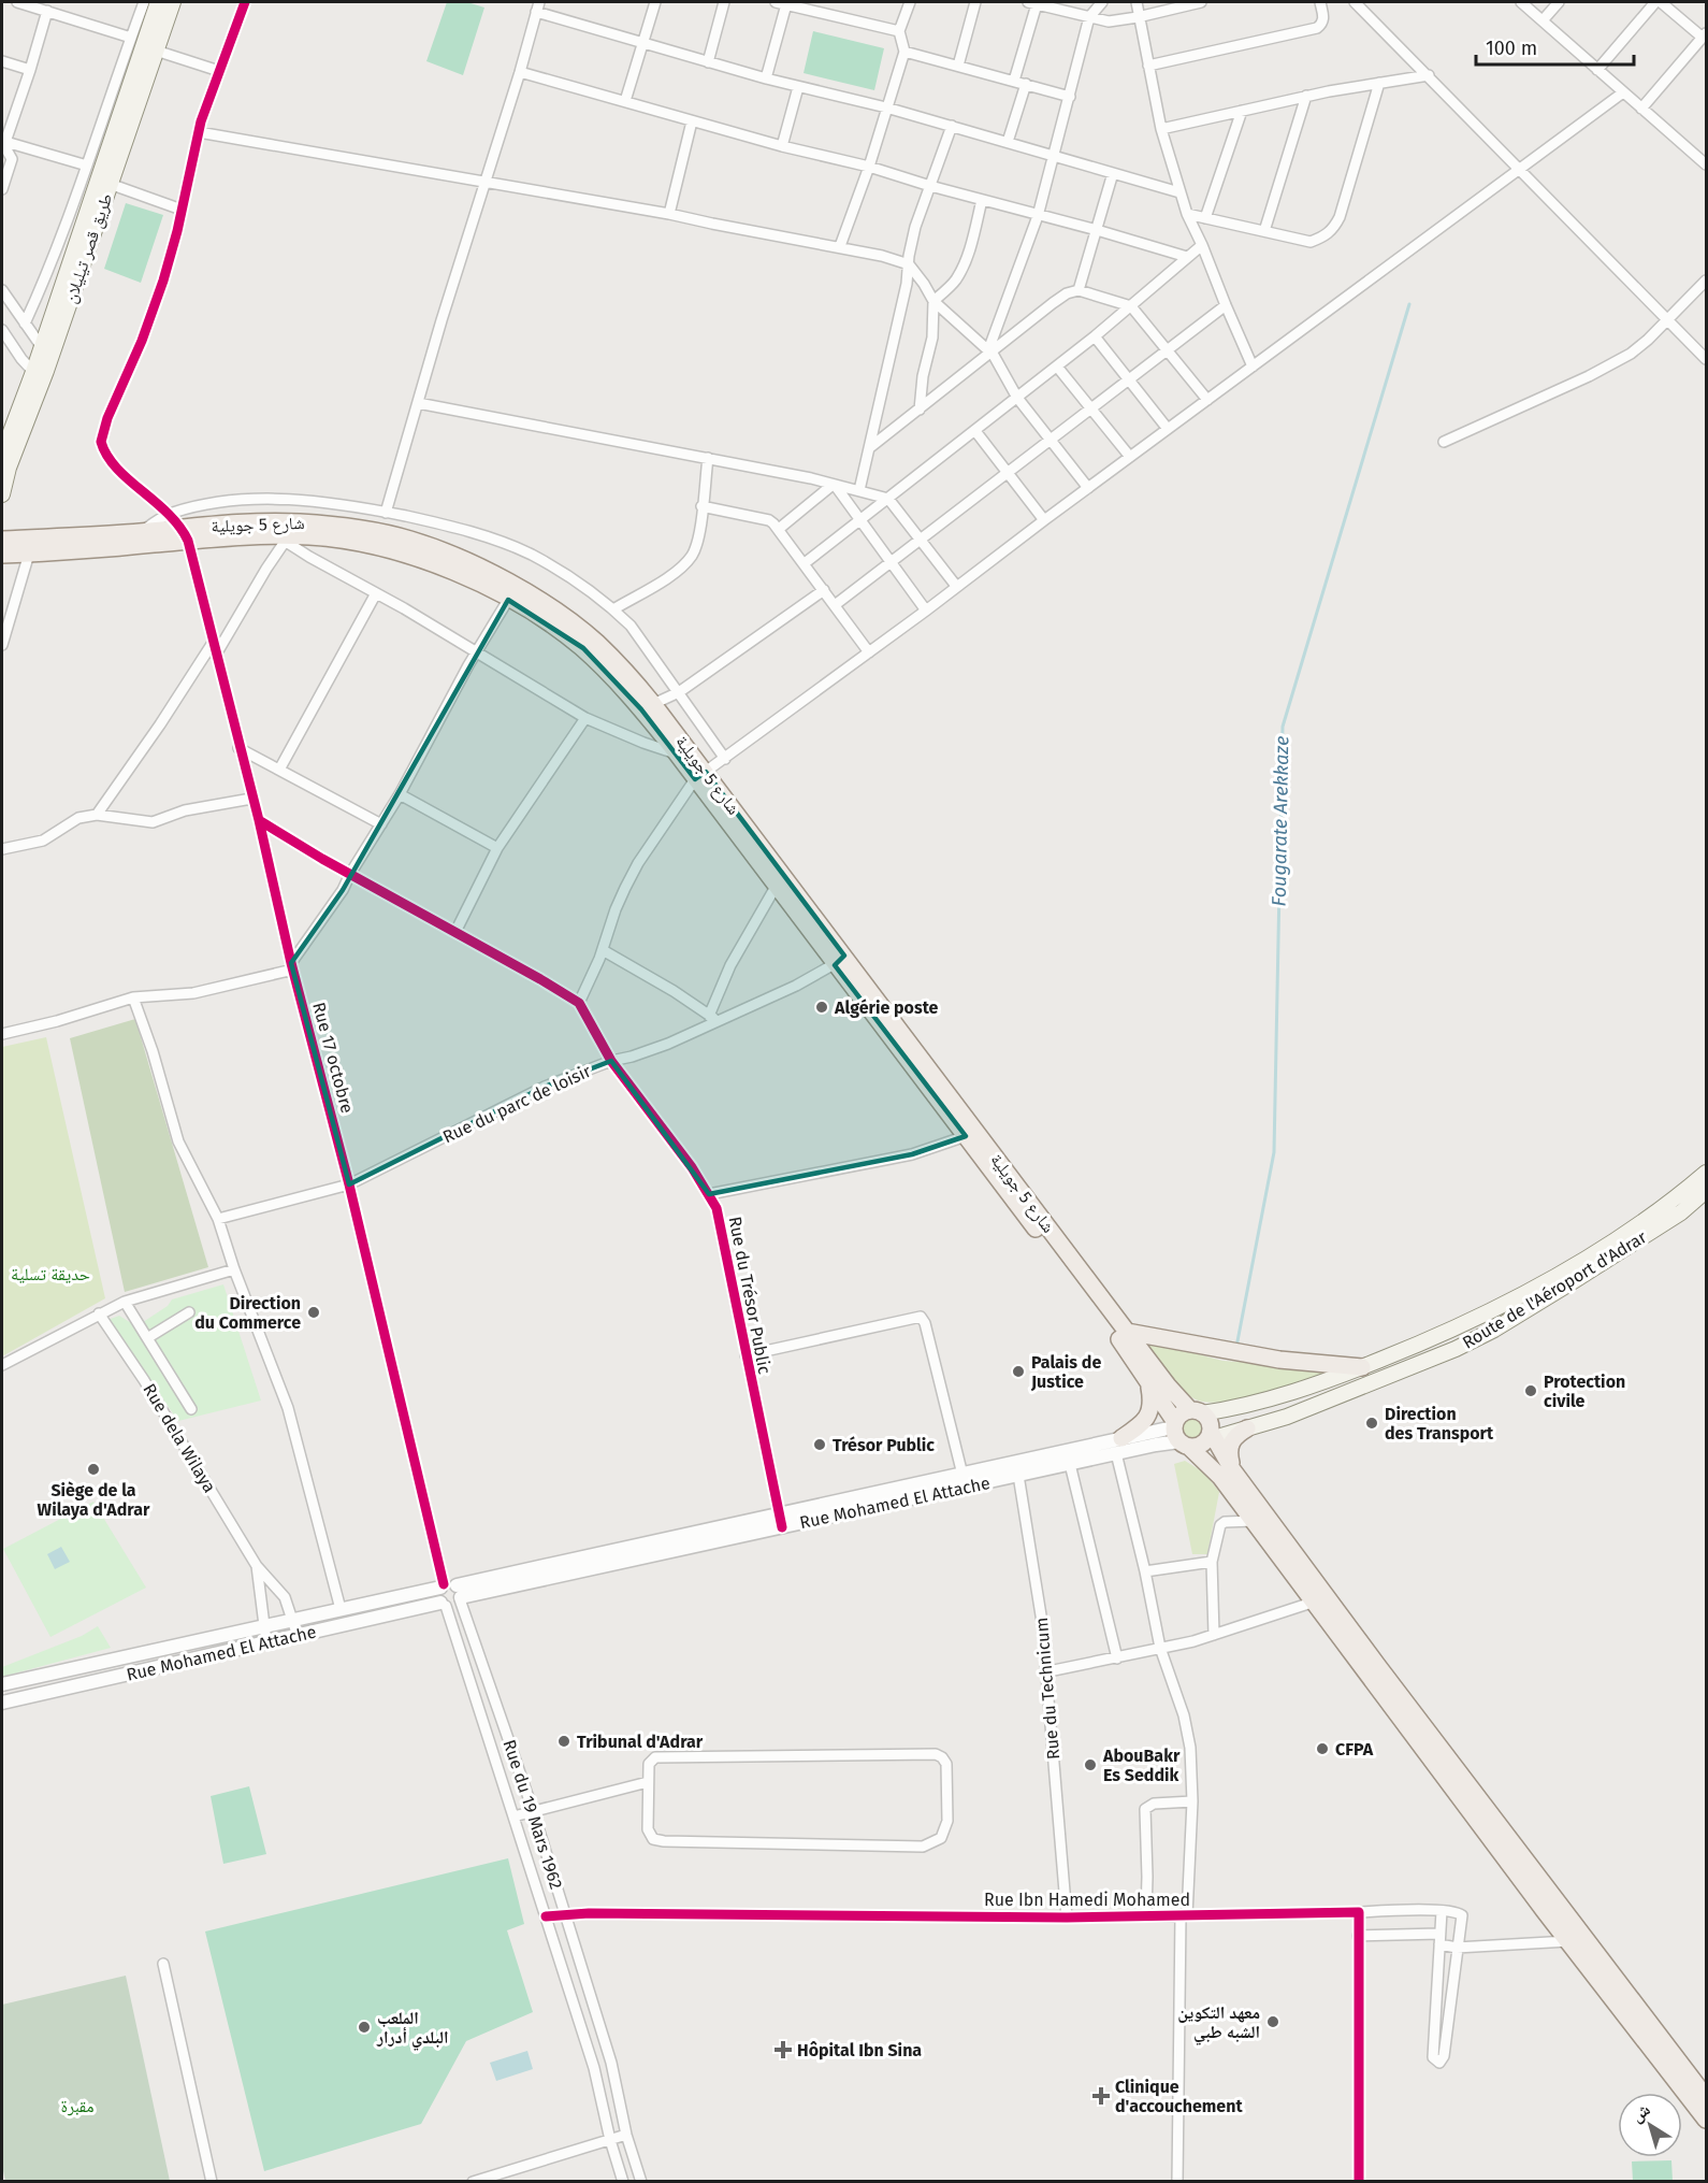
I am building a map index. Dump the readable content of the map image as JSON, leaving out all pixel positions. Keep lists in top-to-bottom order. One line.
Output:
{"streets":{"main road":["طريق قصر تيليلان","شارع 5 جويلية","Route de l'Aéroport d'Adrar"],"street":["Rue 17 octobre","Rue du parc de loisir","Rue du Trésor Public","Rue dela Wilaya","Rue Mohamed El Attache","Rue du Technicum","Rue du 19 Mars 1962","Rue Ibn Hamedi Mohamed"]},"crossings":[["شارع 5 جويلية","Rue 17 octobre"],["شارع 5 جويلية","Rue du parc de loisir"],["شارع 5 جويلية","Route de l'Aéroport d'Adrar"],["شارع 5 جويلية","Rue Mohamed El Attache"],["Rue 17 octobre","Rue du parc de loisir"],["Rue 17 octobre","Rue Mohamed El Attache"],["Rue 17 octobre","Rue du 19 Mars 1962"],["Rue du parc de loisir","Rue du Trésor Public"],["Route de l'Aéroport d'Adrar","Rue Mohamed El Attache"],["Rue du Trésor Public","Rue Mohamed El Attache"],["Rue dela Wilaya","Rue Mohamed El Attache"],["Rue Mohamed El Attache","Rue du Technicum"],["Rue Mohamed El Attache","Rue du 19 Mars 1962"],["Rue du Technicum","Rue Ibn Hamedi Mohamed"],["Rue du 19 Mars 1962","Rue Ibn Hamedi Mohamed"]],"water":["Fougarate Arekkaze"],"parks":["حديقة تسلية","مقبرة"],"places":{"other":["Algérie poste","Direction du Commerce","Palais de Justice","Protection civile","Direction des Transport","Trésor Public","Siège de la Wilaya d'Adrar","Tribunal d'Adrar","CFPA","AbouBakr Es Seddik","معهد التكوين الشبه طبي","الملعب البلدي أدرار"],"health":["Hôpital Ibn Sina","Clinique d'accouchement"]},"scale_bar":"100 m","north":"top left"}
